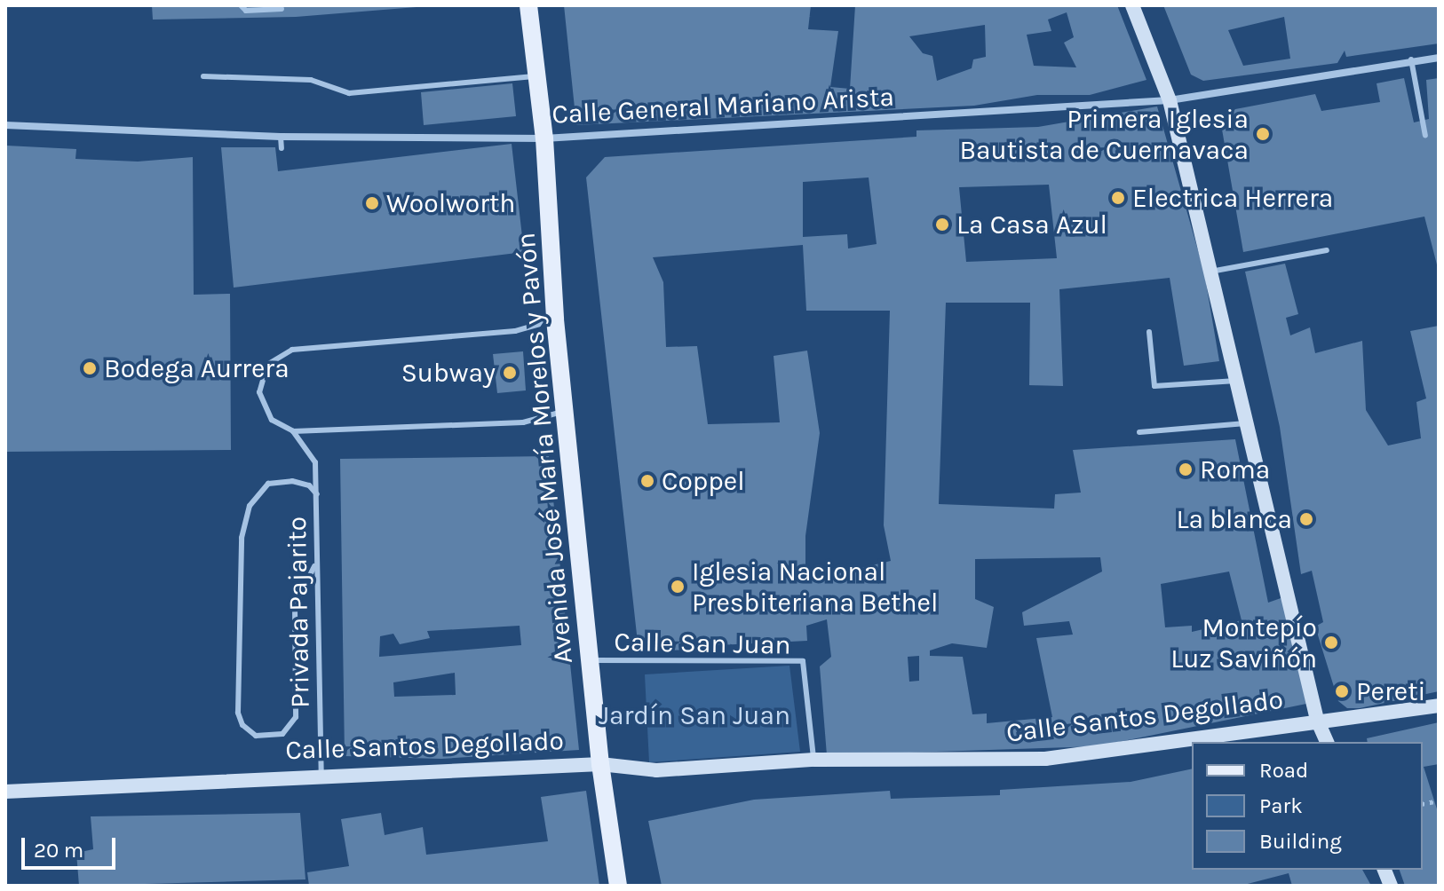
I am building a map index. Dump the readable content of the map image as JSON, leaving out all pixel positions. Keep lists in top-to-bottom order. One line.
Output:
{"streets":{"main road":["Avenida José María Morelos y Pavón"],"street":["Calle General Mariano Arista","Calle Santos Degollado"],"lane":["Privada Pajarito","Calle San Juan"]},"crossings":[["Calle General Mariano Arista","Avenida José María Morelos y Pavón"],["Avenida José María Morelos y Pavón","Privada Pajarito"],["Avenida José María Morelos y Pavón","Calle San Juan"],["Avenida José María Morelos y Pavón","Calle Santos Degollado"],["Privada Pajarito","Calle Santos Degollado"],["Calle San Juan","Calle Santos Degollado"]],"parks":["Jardín San Juan"],"places":["Primera Iglesia Bautista de Cuernavaca","Electrica Herrera","Woolworth","La Casa Azul","Bodega Aurrera","Subway","Roma","Coppel","La blanca","Iglesia Nacional Presbiteriana Bethel","Montepío Luz Saviñón","Pereti"],"legend":["Road","Park","Building"],"scale_bar":"20 m"}
